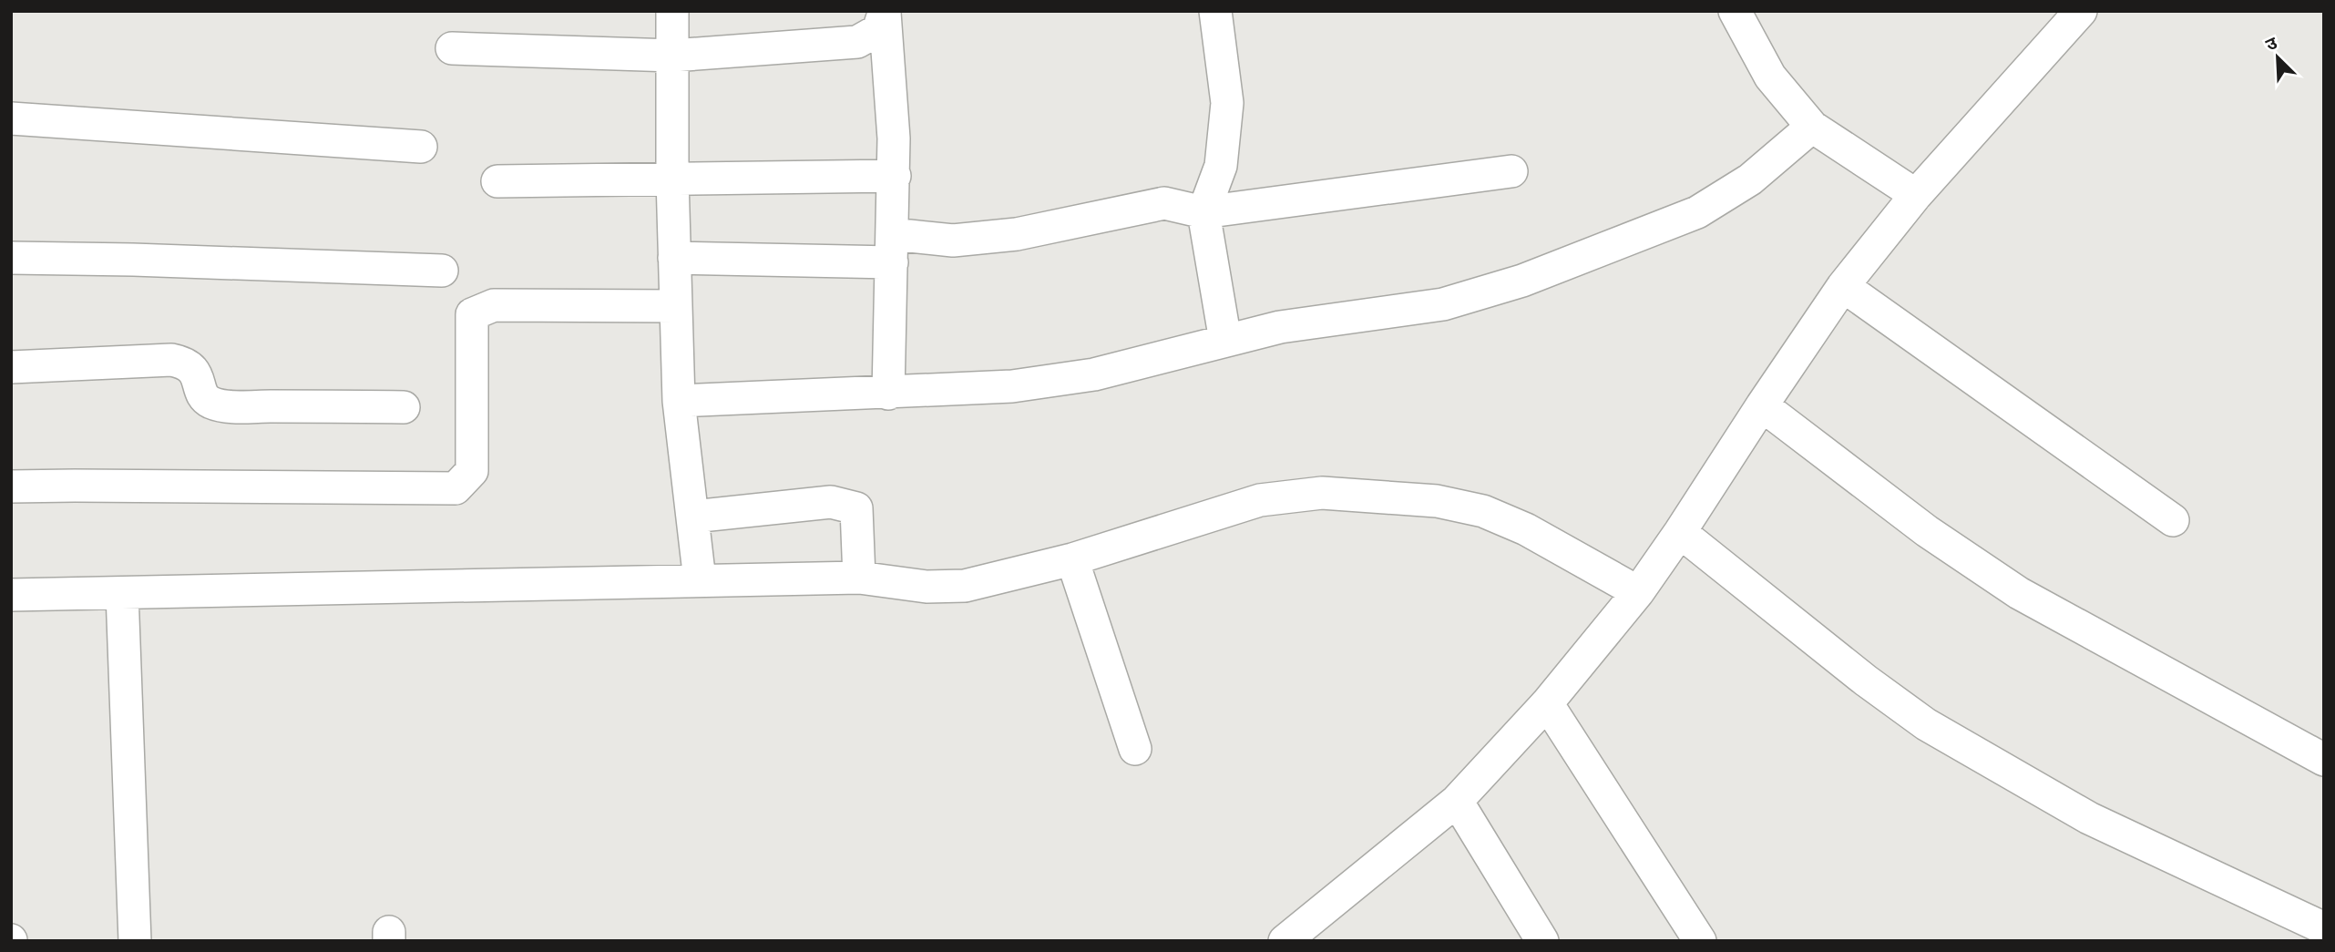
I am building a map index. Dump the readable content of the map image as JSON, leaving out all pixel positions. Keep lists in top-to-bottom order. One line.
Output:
{"north":"top left"}
